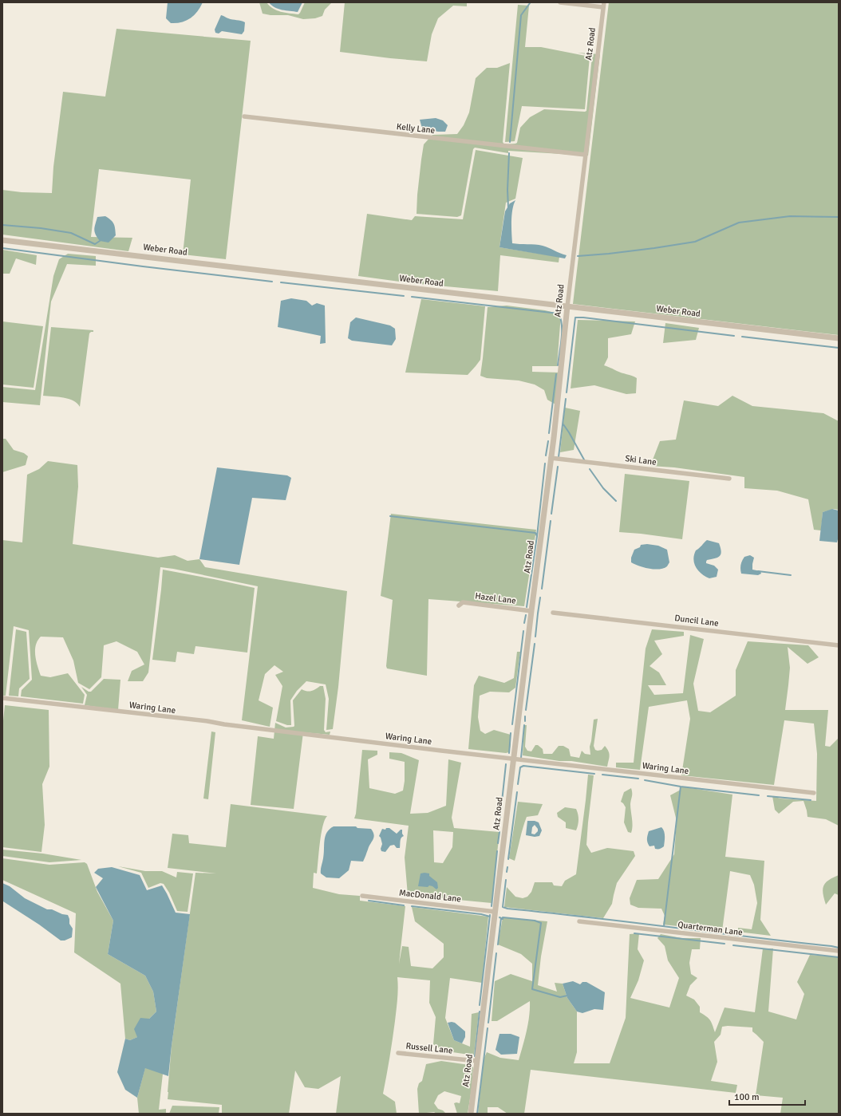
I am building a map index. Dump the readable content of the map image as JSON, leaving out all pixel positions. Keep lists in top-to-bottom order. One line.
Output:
{"streets":{"street":["Atz Road","Kelly Lane","Weber Road","Ski Lane","Hazel Lane","Duncil Lane","Waring Lane","MacDonald Lane","Quarterman Lane","Russell Lane"]},"crossings":[["Atz Road","Kelly Lane"],["Atz Road","Weber Road"],["Atz Road","Ski Lane"],["Atz Road","Hazel Lane"],["Atz Road","Waring Lane"],["Atz Road","MacDonald Lane"],["Atz Road","Russell Lane"]],"scale_bar":"100 m"}
